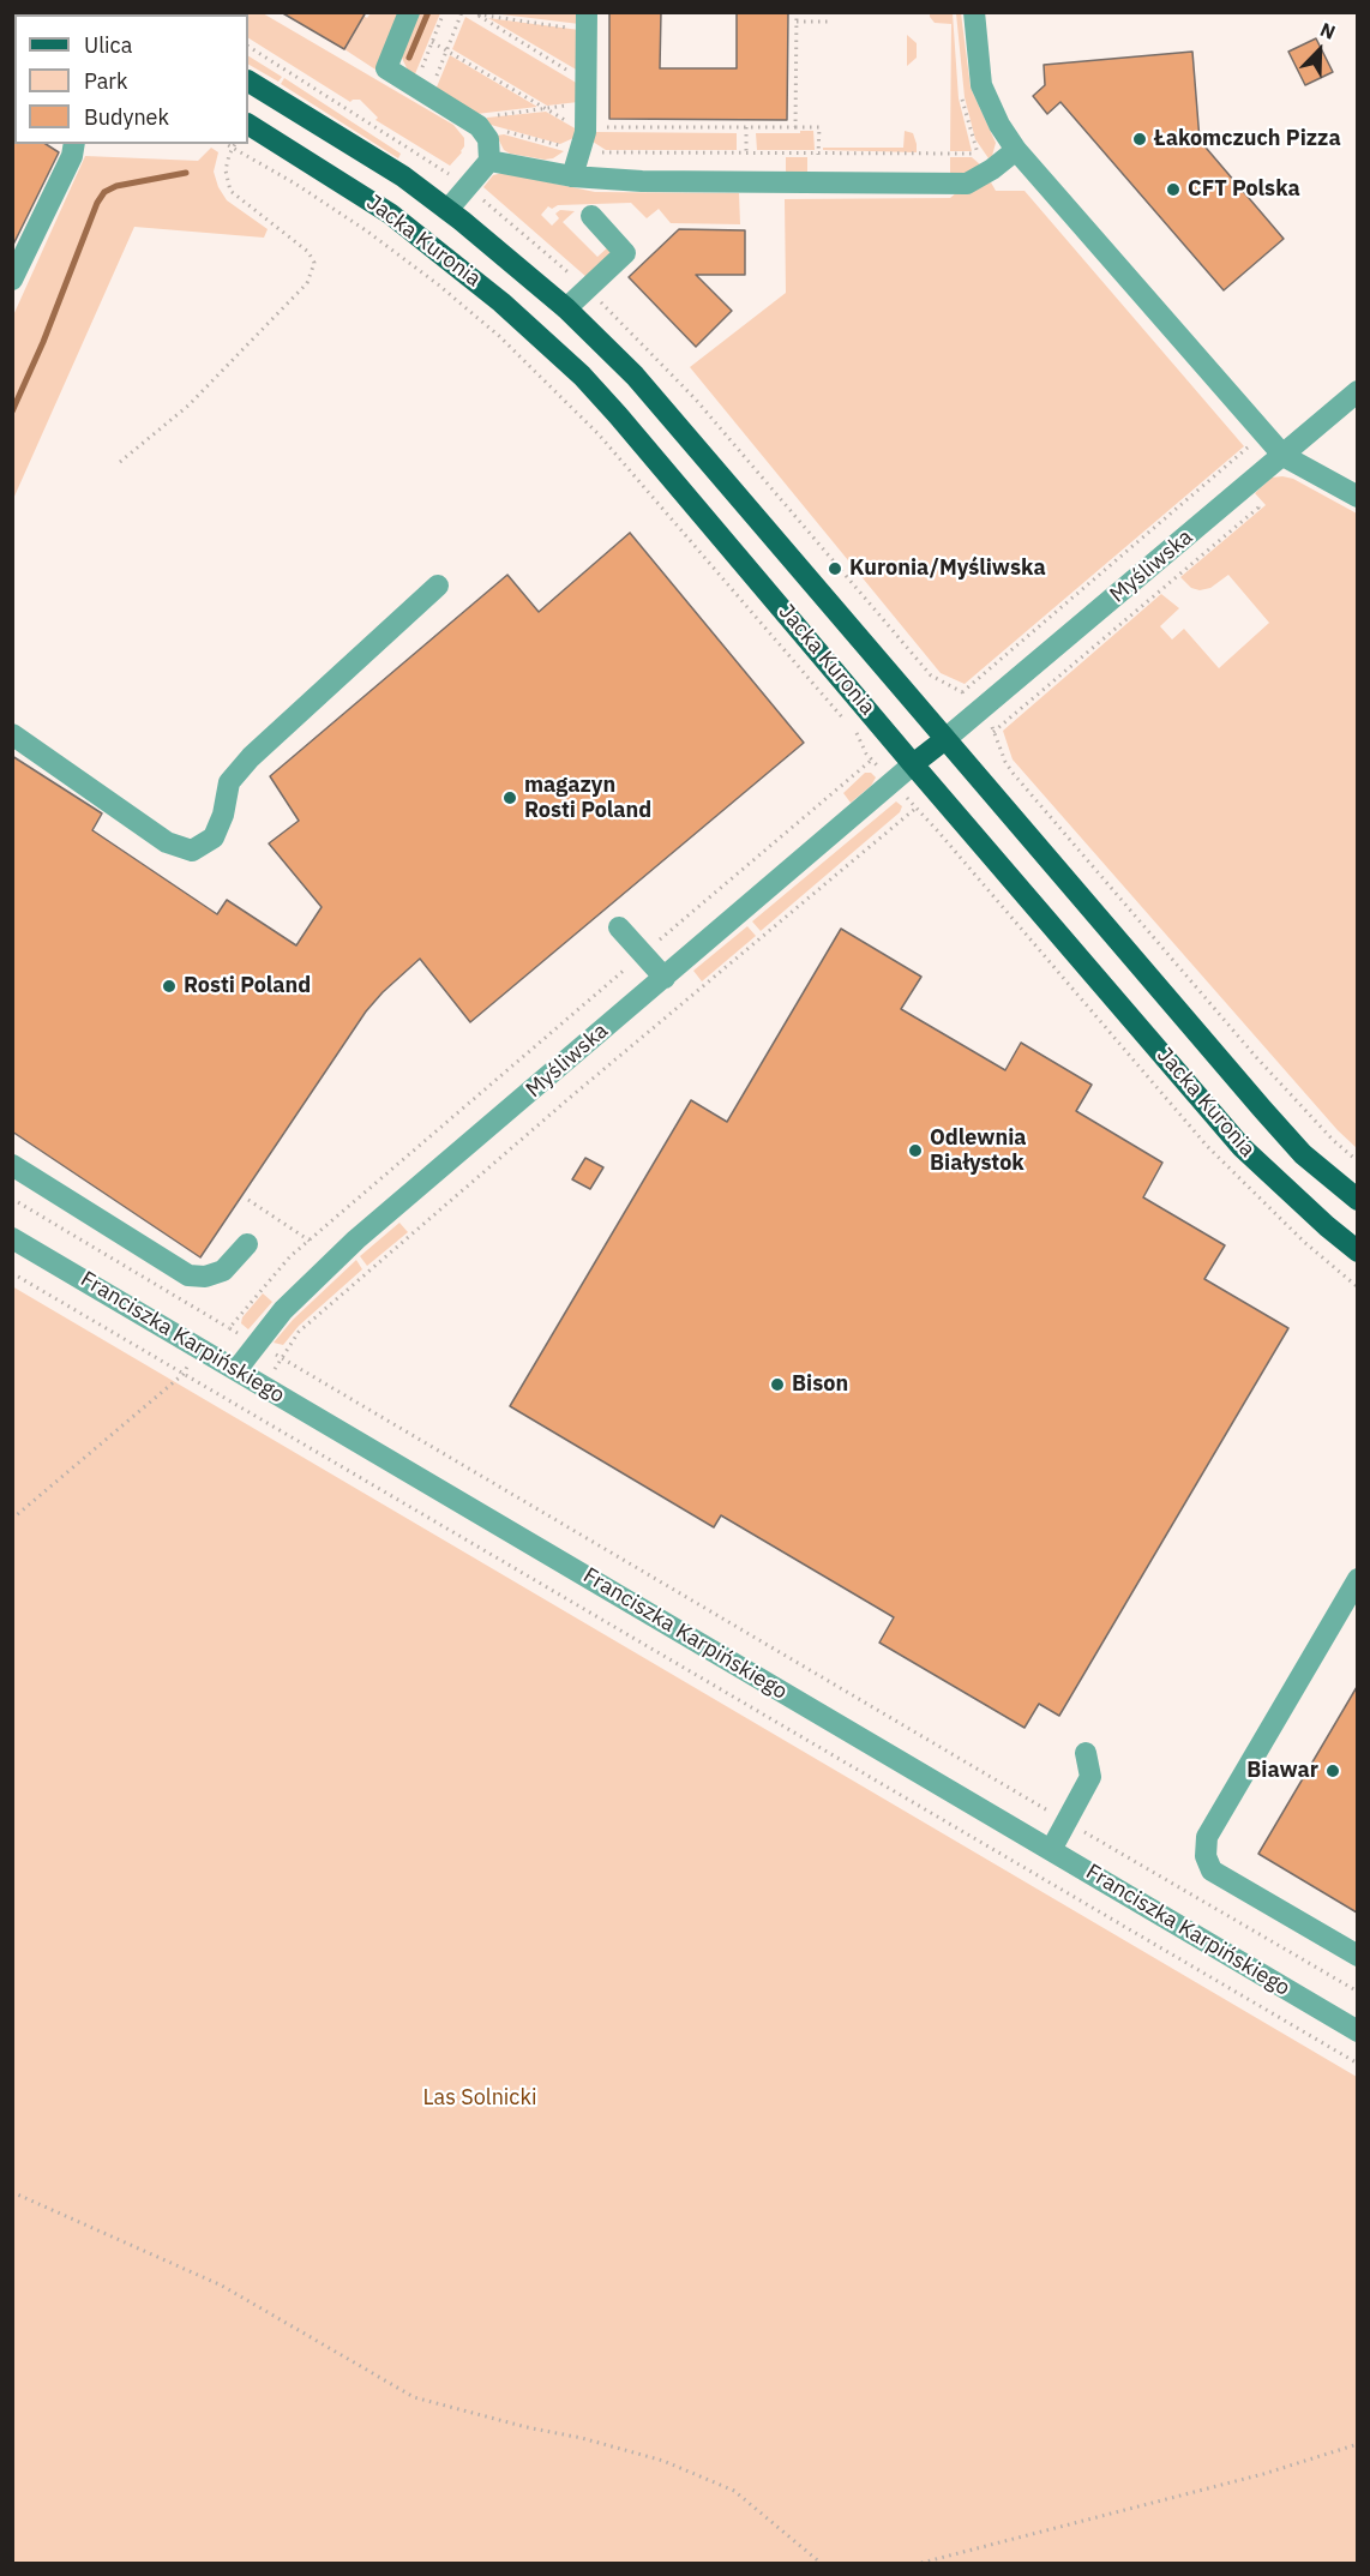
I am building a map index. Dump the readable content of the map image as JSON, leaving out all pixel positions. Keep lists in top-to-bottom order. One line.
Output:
{"streets":{"main road":["Jacka Kuronia"],"street":["Myśliwska","Franciszka Karpińskiego"]},"crossings":[["Jacka Kuronia","Myśliwska"],["Myśliwska","Franciszka Karpińskiego"]],"parks":["Las Solnicki"],"places":["Łakomczuch Pizza","CFT Polska","Kuronia/Myśliwska","magazyn Rosti Poland","Rosti Poland","Odlewnia Białystok","Bison","Biawar"],"legend":["Ulica","Park","Budynek"],"north":"top right"}
